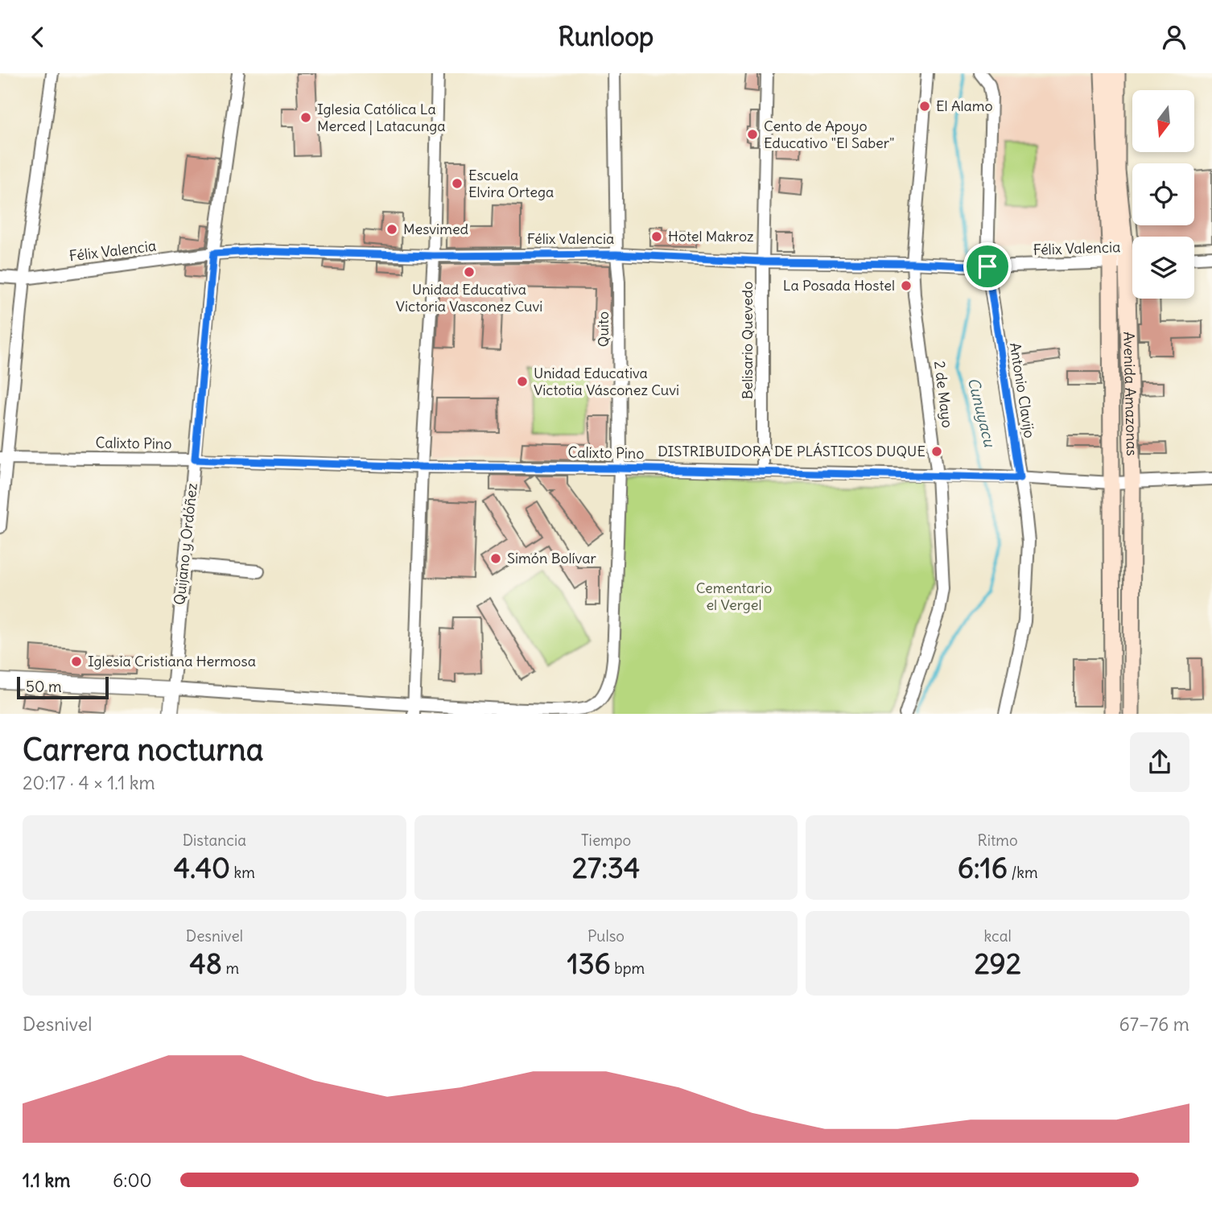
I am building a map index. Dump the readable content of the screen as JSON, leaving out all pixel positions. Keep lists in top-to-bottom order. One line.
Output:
{"streets":{"main road":["Avenida Amazonas"],"street":["Félix Valencia","Quito","Belisario Quevedo","Antonio Clavijo","2 de Mayo","Calixto Pino","Quijano y Ordóñez"]},"crossings":[["Félix Valencia","Quito"],["Félix Valencia","Belisario Quevedo"],["Félix Valencia","Antonio Clavijo"],["Félix Valencia","Avenida Amazonas"],["Félix Valencia","2 de Mayo"],["Félix Valencia","Quijano y Ordóñez"],["Quito","Calixto Pino"],["Belisario Quevedo","Calixto Pino"],["Antonio Clavijo","Calixto Pino"],["Avenida Amazonas","Calixto Pino"],["2 de Mayo","Calixto Pino"],["Calixto Pino","Quijano y Ordóñez"]],"water":["Cunuyacu"],"parks":["Cementario el Vergel"],"places":["El Alamo","Iglesia Católica La Merced | Latacunga","Cento de Apoyo Educativo \"El Saber\"","Escuela Elvira Ortega","Mesvimed","Hotel Makroz","Unidad Educativa Victoria Vasconez Cuvi","La Posada Hostel","Unidad Educativa Victotia Vásconez Cuvi","DISTRIBUIDORA DE PLÁSTICOS DUQUE","Simón Bolívar","Iglesia Cristiana Hermosa"],"scale_bar":"50 m","north":"bottom","page":{"header":"Runloop","scale":"50 m","heading":["Carrera nocturna","20:17 · 4 × 1.1 km"],"stats":[["Distancia","4.40 km"],["Tiempo","27:34"],["Ritmo","6:16 /km"],["Desnivel","48 m"],["Pulso","136 bpm"],["kcal","292"]],"chart":["Desnivel","67–76 m"],"list":[{"name":"1.1 km","note":"6:00"}]}}
